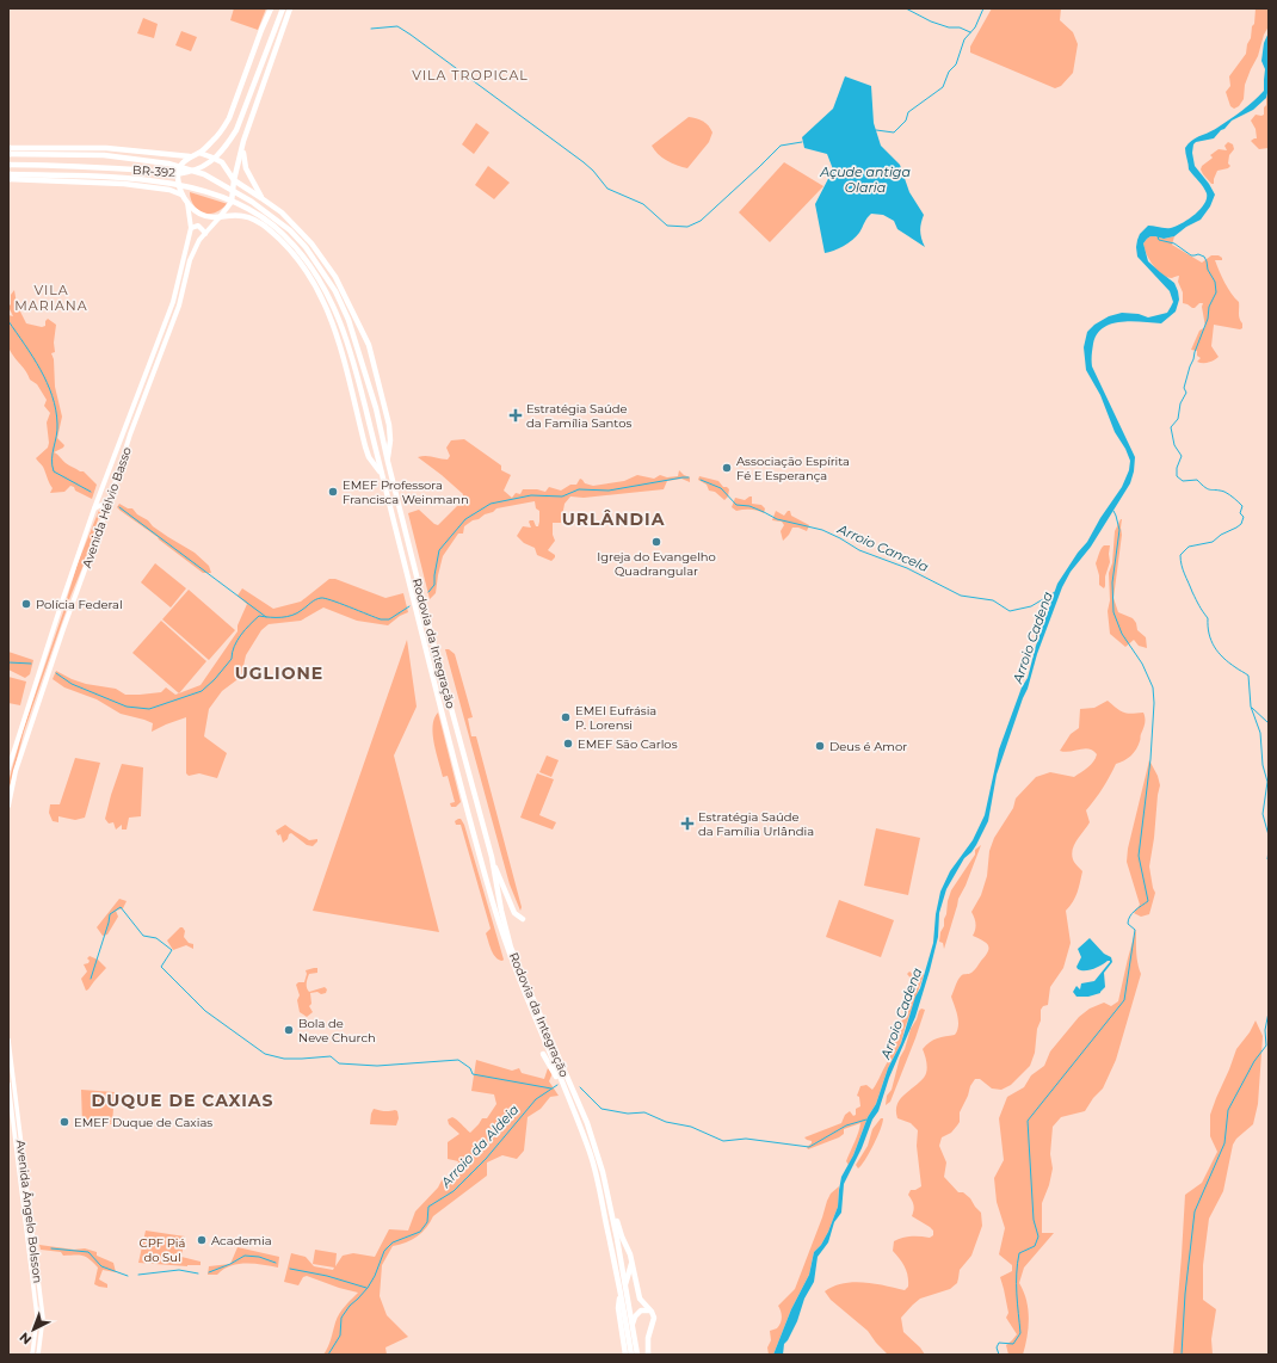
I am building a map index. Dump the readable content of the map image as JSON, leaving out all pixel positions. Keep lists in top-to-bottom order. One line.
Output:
{"streets":{"highway":["BR-392","Rodovia da Integração"],"main road":["Avenida Hélvio Basso","Avenida Ângelo Bolsson"]},"districts":["VILA TROPICAL","VILA MARIANA","URLÂNDIA","UGLIONE","DUQUE DE CAXIAS"],"water":["Açude antiga Olaria","Arroio Cancela","Arroio Cadena","Arroio da Aldeia"],"parks":["CPF Piá do Sul"],"places":{"health":["Estratégia Saúde da Família Santos","Estratégia Saúde da Família Urlândia"],"other":["Associação Espírita Fé E Esperança","EMEF Professora Francisca Weinmann","Igreja do Evangelho Quadrangular","Polícia Federal","EMEI Eufrásia P. Lorensi","EMEF São Carlos","Deus é Amor","Bola de Neve Church","EMEF Duque de Caxias","Academia"]},"north":"bottom left"}
